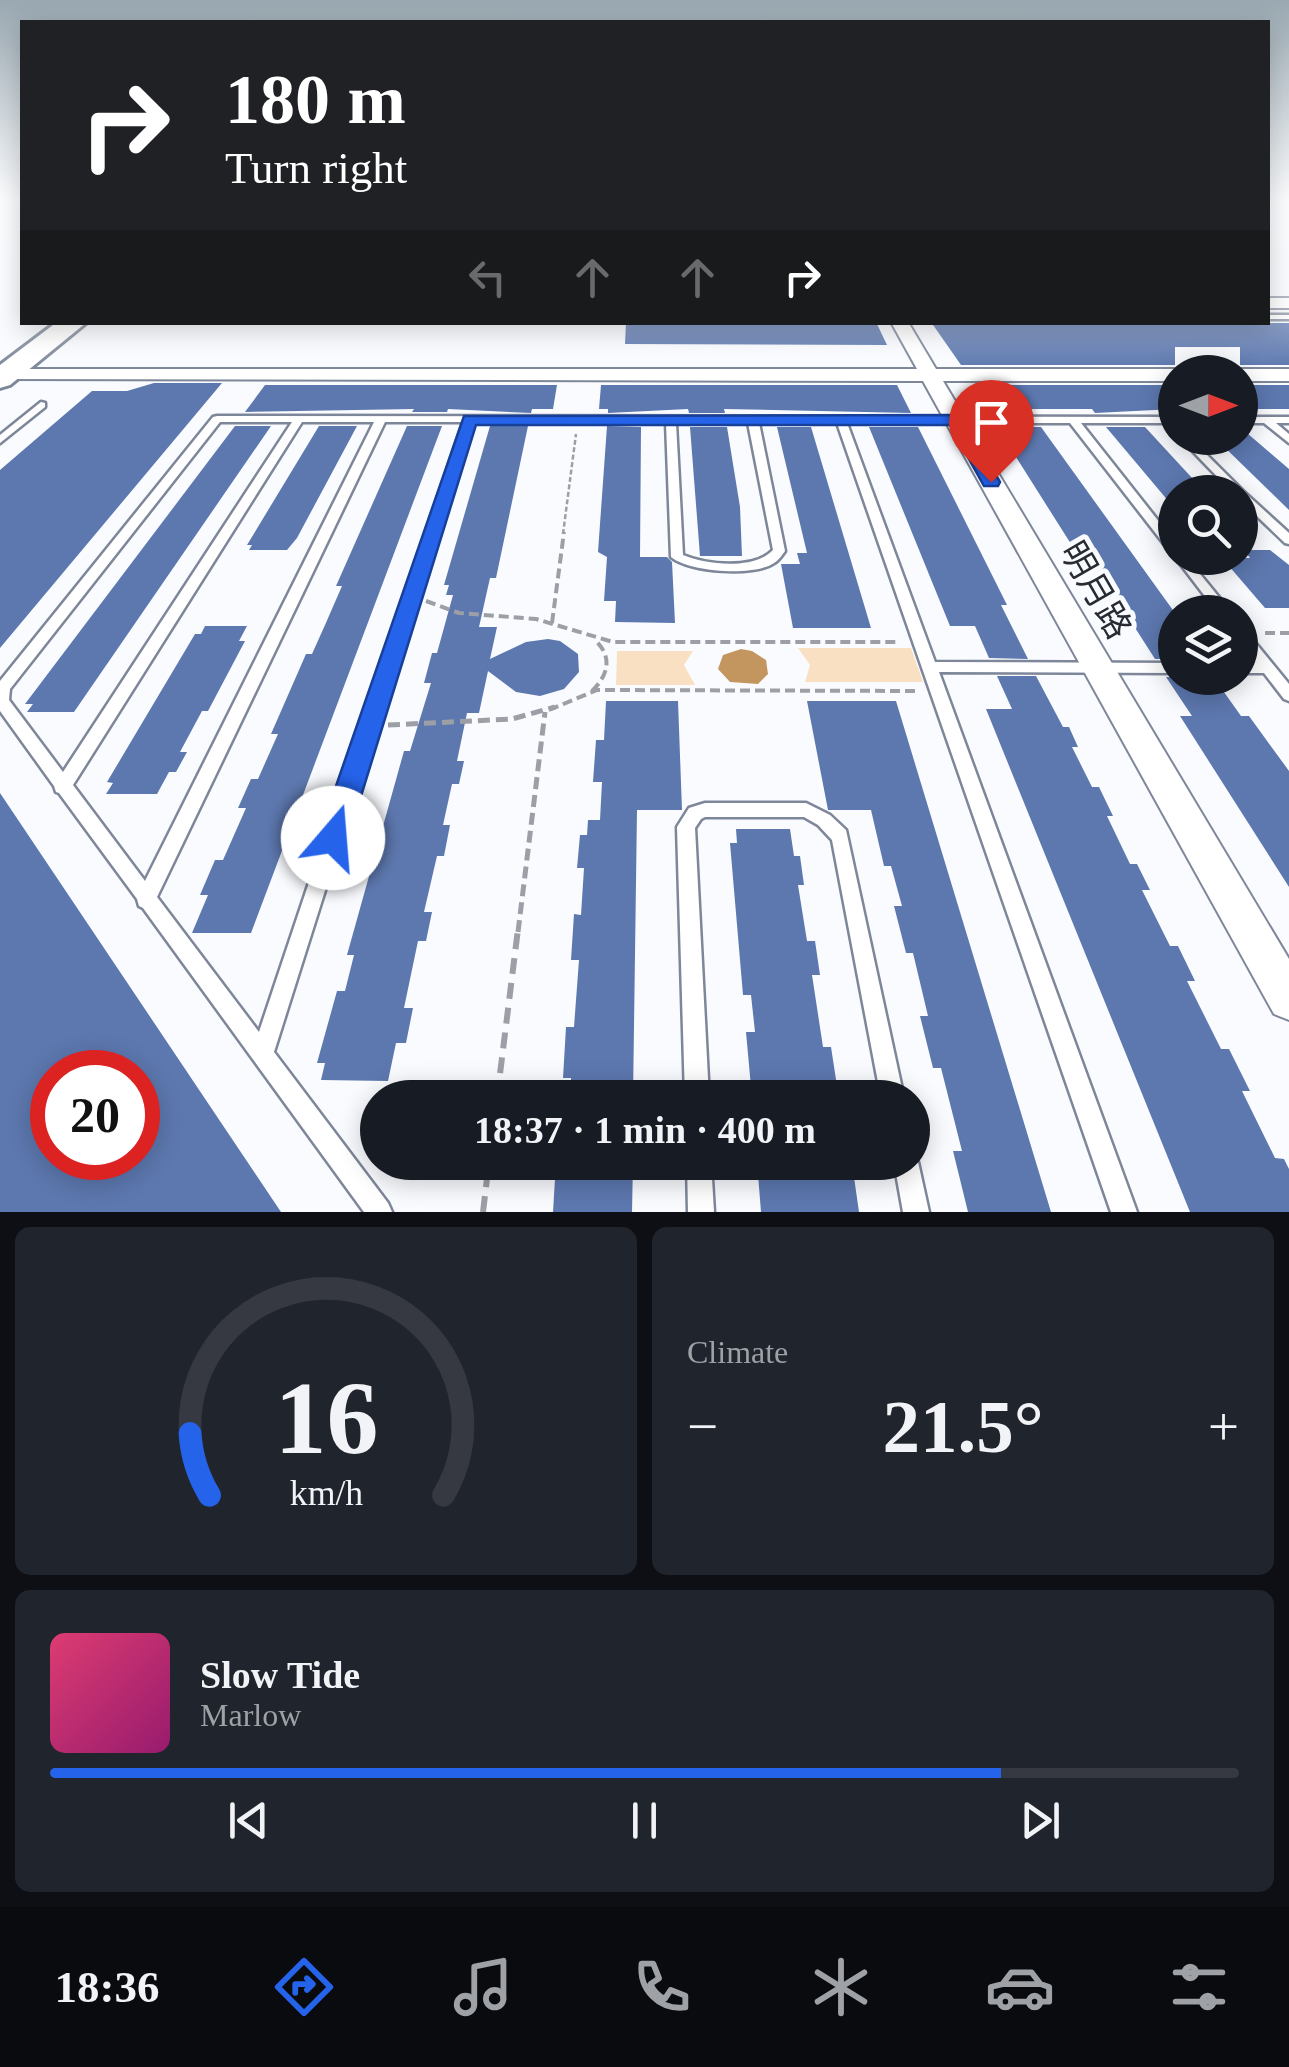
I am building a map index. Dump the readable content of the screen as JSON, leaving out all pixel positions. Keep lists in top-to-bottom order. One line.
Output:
{"streets":{"street":["明月路"]},"north":"right","page":{"turn":["180 m","Turn right"],"limit":"20","trip":"18:37 · 1 min · 400 m","tile":"Climate","heat":["−","21.5°","+"],"song":["Slow Tide","Marlow"],"tabs":"18:36","gauge":["16","km/h"]}}
